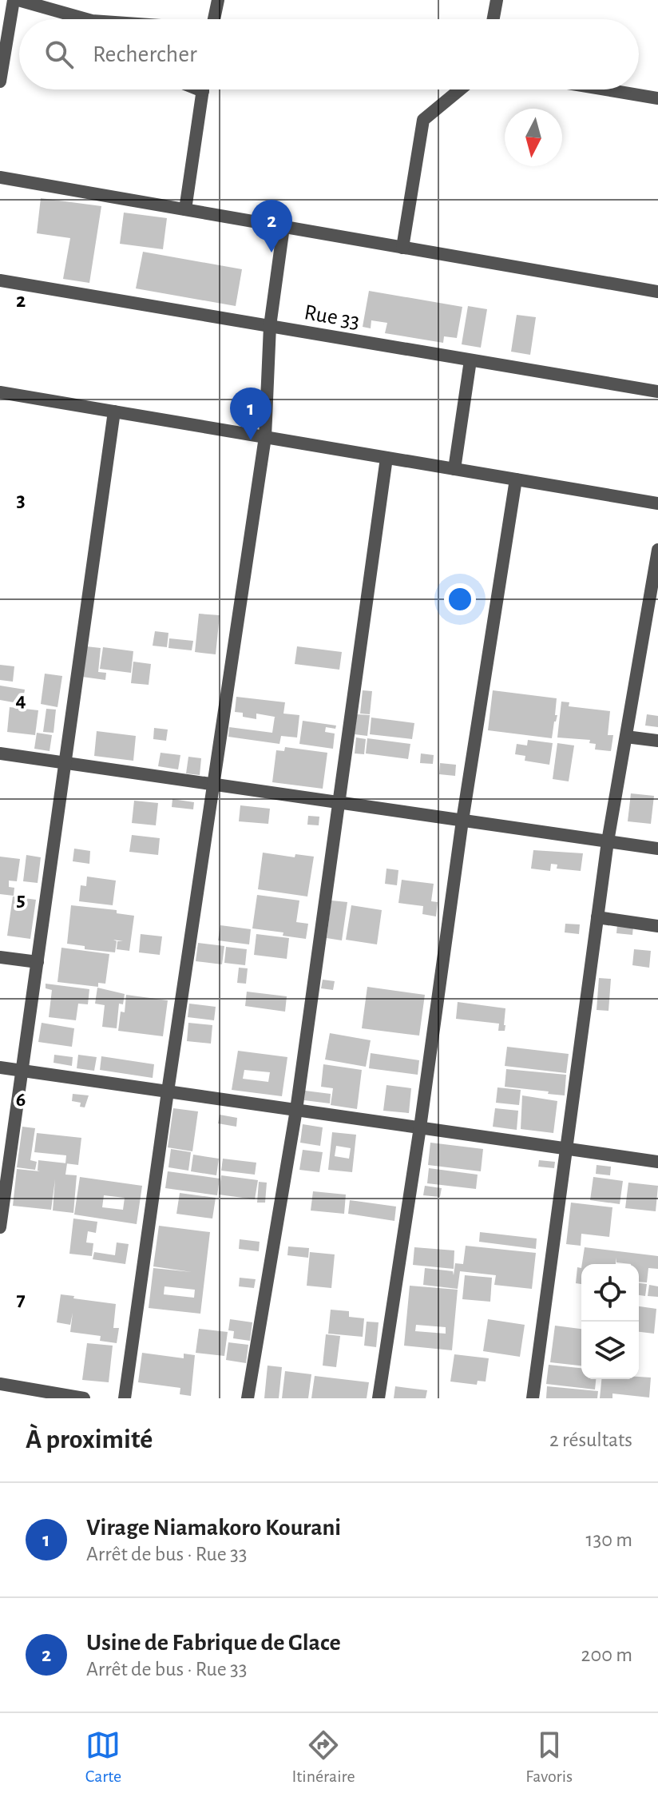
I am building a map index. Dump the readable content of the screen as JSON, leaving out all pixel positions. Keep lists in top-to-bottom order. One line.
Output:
{"streets":{"street":["Rue 33"]},"north":"bottom","page":{"search":"Rechercher","pins":["2","1"],"heading":["À proximité","2 résultats"],"list":[{"mark":"1","name":"Virage Niamakoro Kourani","note":"Arrêt de bus · Rue 33","value":"130 m"},{"mark":"2","name":"Usine de Fabrique de Glace","note":"Arrêt de bus · Rue 33","value":"200 m"}],"nav":["Carte","Itinéraire","Favoris"]},"grid":{"rows":["2","3","4","5","6","7"]}}
